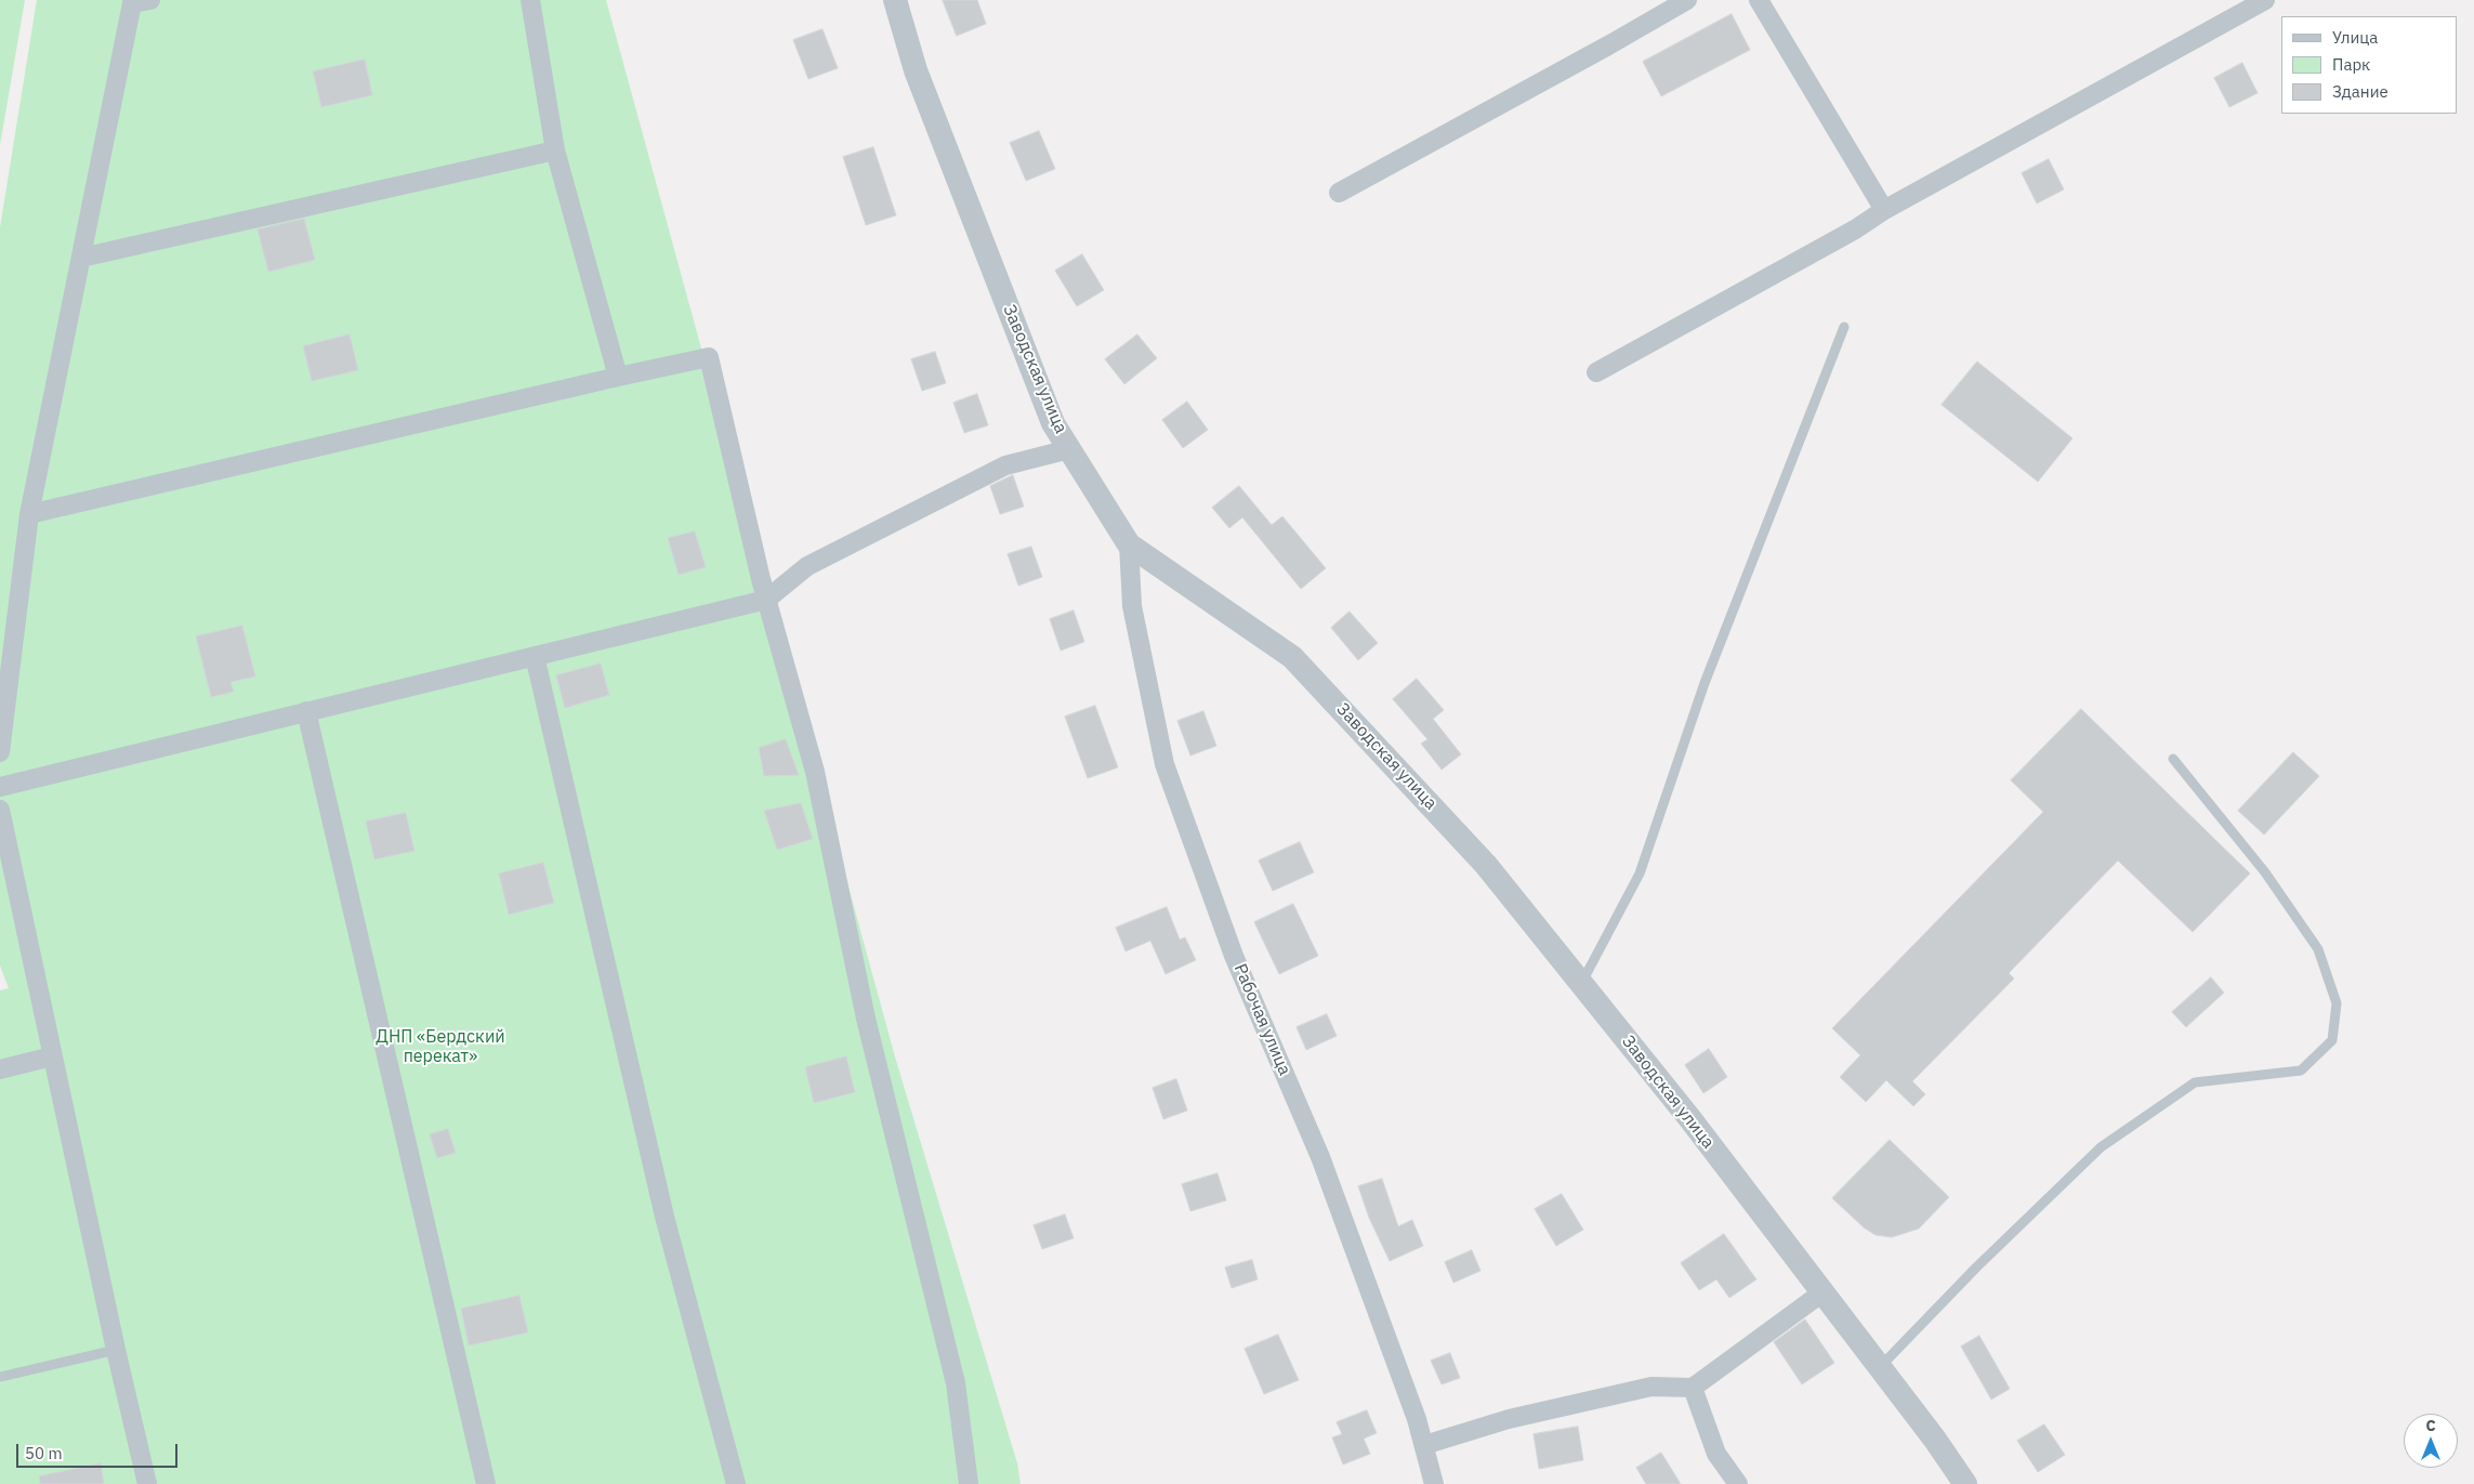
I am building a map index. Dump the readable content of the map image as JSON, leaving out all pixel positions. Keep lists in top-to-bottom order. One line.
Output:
{"streets":{"street":["Заводская улица","Рабочая улица"]},"crossings":[["Заводская улица","Рабочая улица"]],"parks":["ДНП «Бердский перекат»"],"legend":["Улица","Парк","Здание"],"scale_bar":"50 m","north":"top"}
